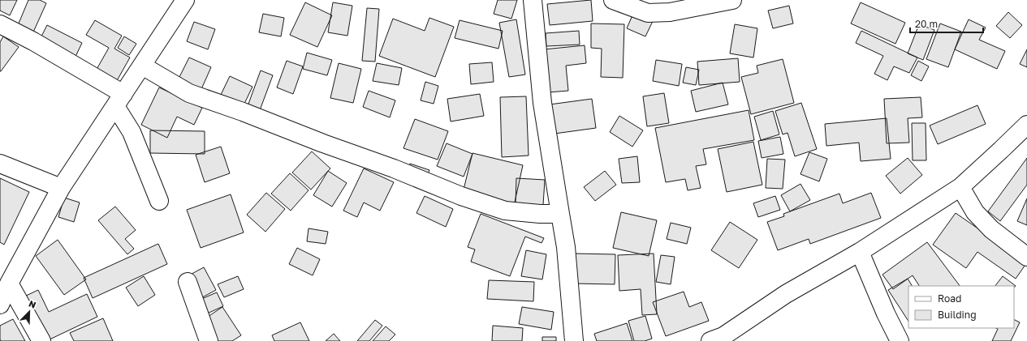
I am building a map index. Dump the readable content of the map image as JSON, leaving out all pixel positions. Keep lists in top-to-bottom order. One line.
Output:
{"legend":["Road","Building"],"scale_bar":"20 m","north":"top right"}
